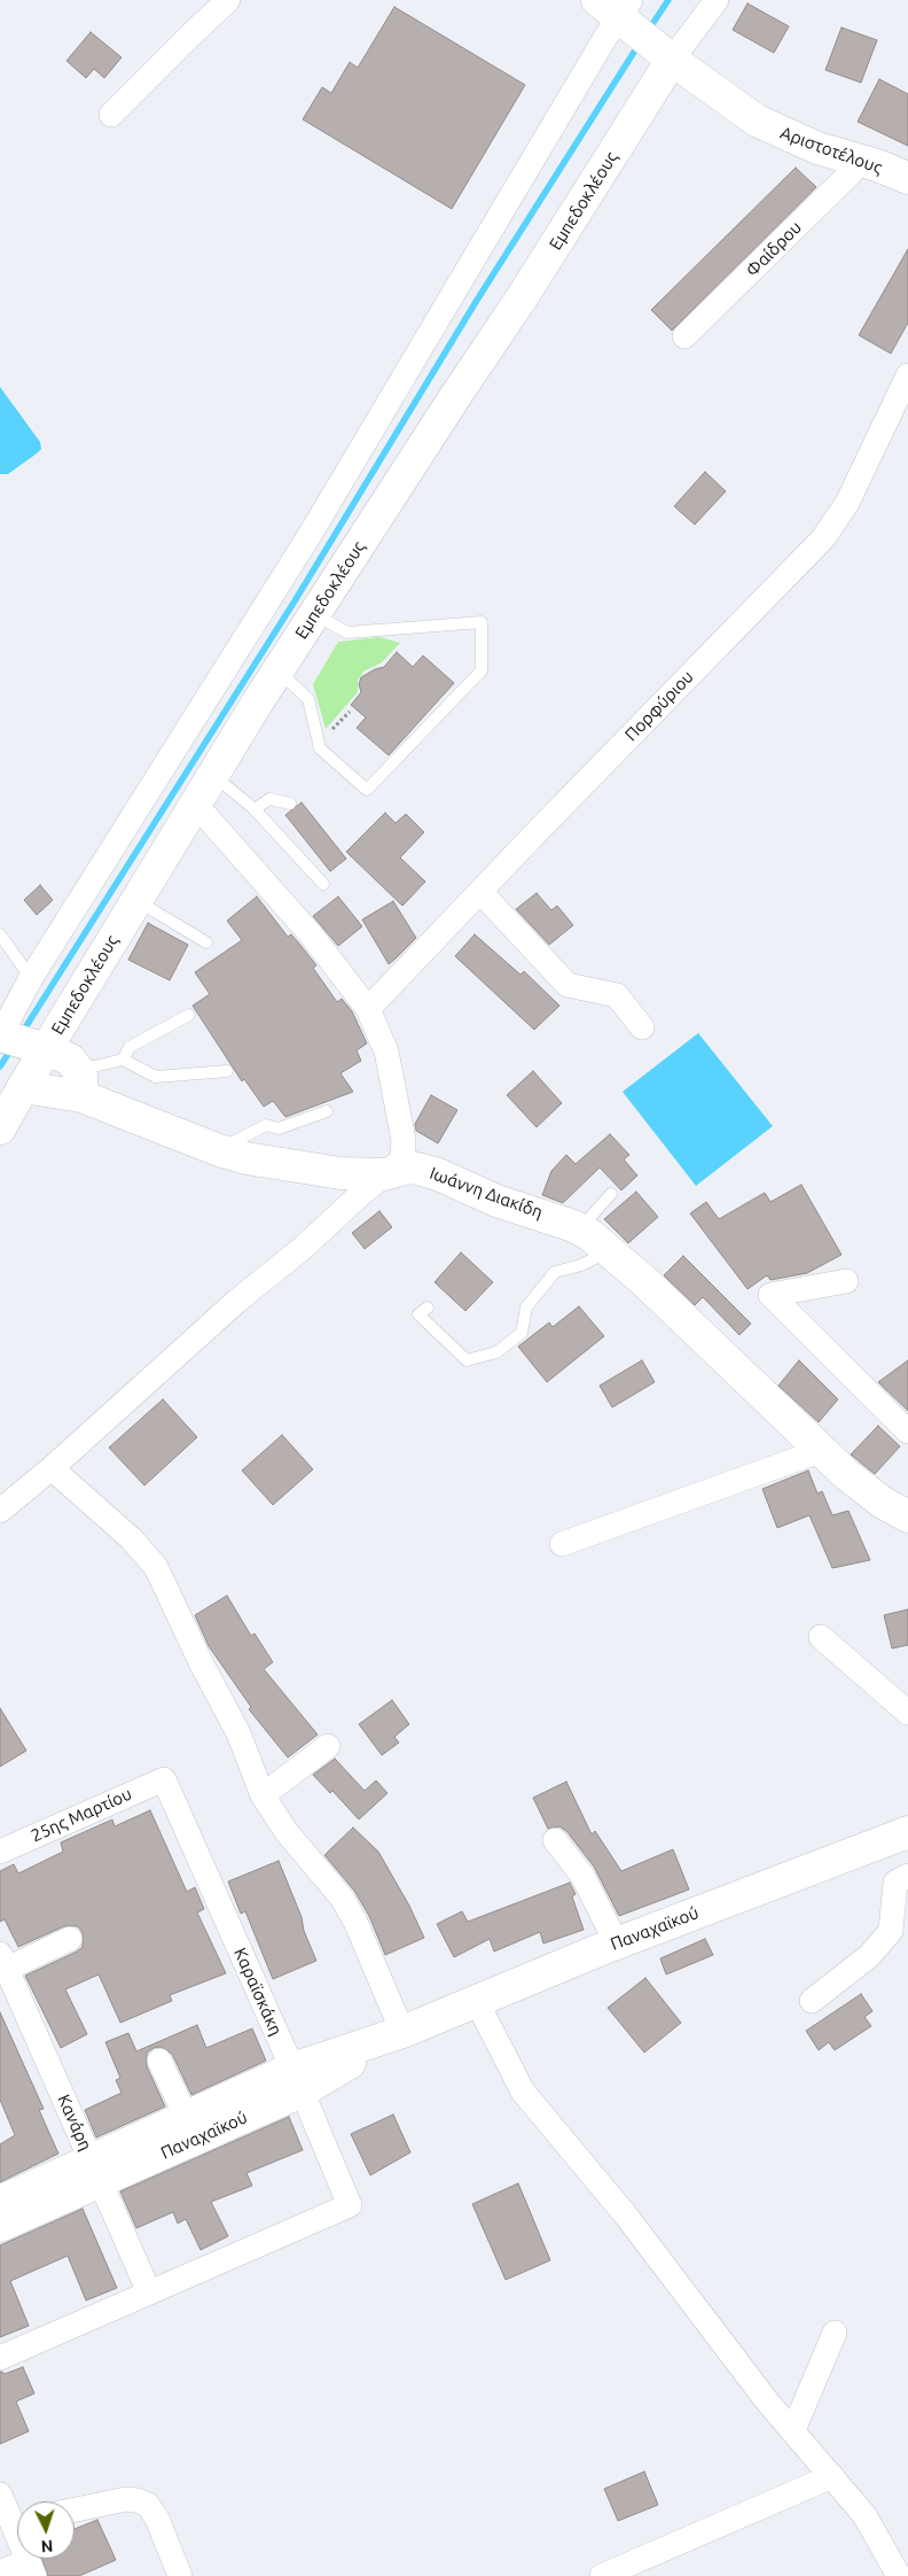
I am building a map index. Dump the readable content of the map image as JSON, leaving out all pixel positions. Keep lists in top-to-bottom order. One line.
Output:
{"streets":{"street":["Αριστοτέλους","Εμπεδοκλέους","Φαίδρου","Πορφύριου","Ιωάννη Διακίδη","25ης Μαρτίου","Παναχαϊκού","Καραϊσκάκη","Κανάρη"]},"crossings":[["Αριστοτέλους","Εμπεδοκλέους"],["Αριστοτέλους","Φαίδρου"],["Εμπεδοκλέους","Ιωάννη Διακίδη"],["25ης Μαρτίου","Καραϊσκάκη"],["Παναχαϊκού","Καραϊσκάκη"],["Παναχαϊκού","Κανάρη"],["Καραϊσκάκη","Κανάρη"]],"north":"bottom"}
